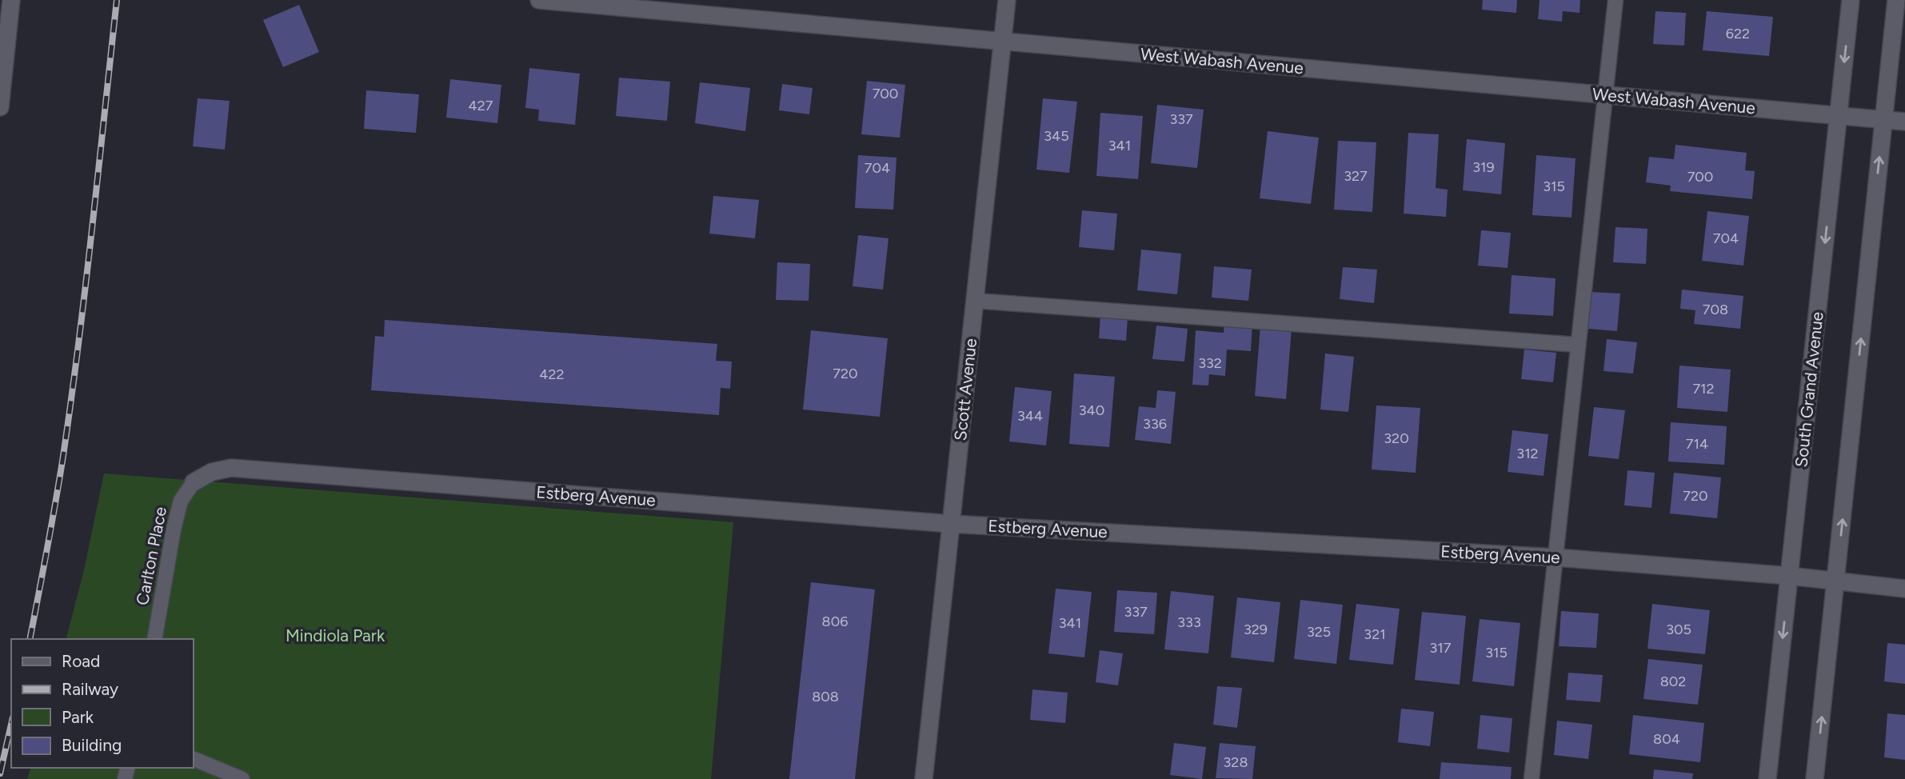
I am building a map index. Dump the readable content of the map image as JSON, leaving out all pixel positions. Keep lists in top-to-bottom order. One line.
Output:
{"streets":{"street":["West Wabash Avenue","Scott Avenue","South Grand Avenue","Estberg Avenue"],"lane":["Carlton Place"]},"crossings":[["West Wabash Avenue","Scott Avenue"],["West Wabash Avenue","South Grand Avenue"],["Scott Avenue","Estberg Avenue"],["South Grand Avenue","Estberg Avenue"],["Estberg Avenue","Carlton Place"]],"parks":["Mindiola Park"],"house_numbers":["622","700","427","337","345","341","319","704","327","700","315","704","708","332","720","422","712","340","344","336","320","714","312","720","337","806","333","341","329","305","325","321","317","315","802","808","804","328"],"legend":["Road","Railway","Park","Building"]}
